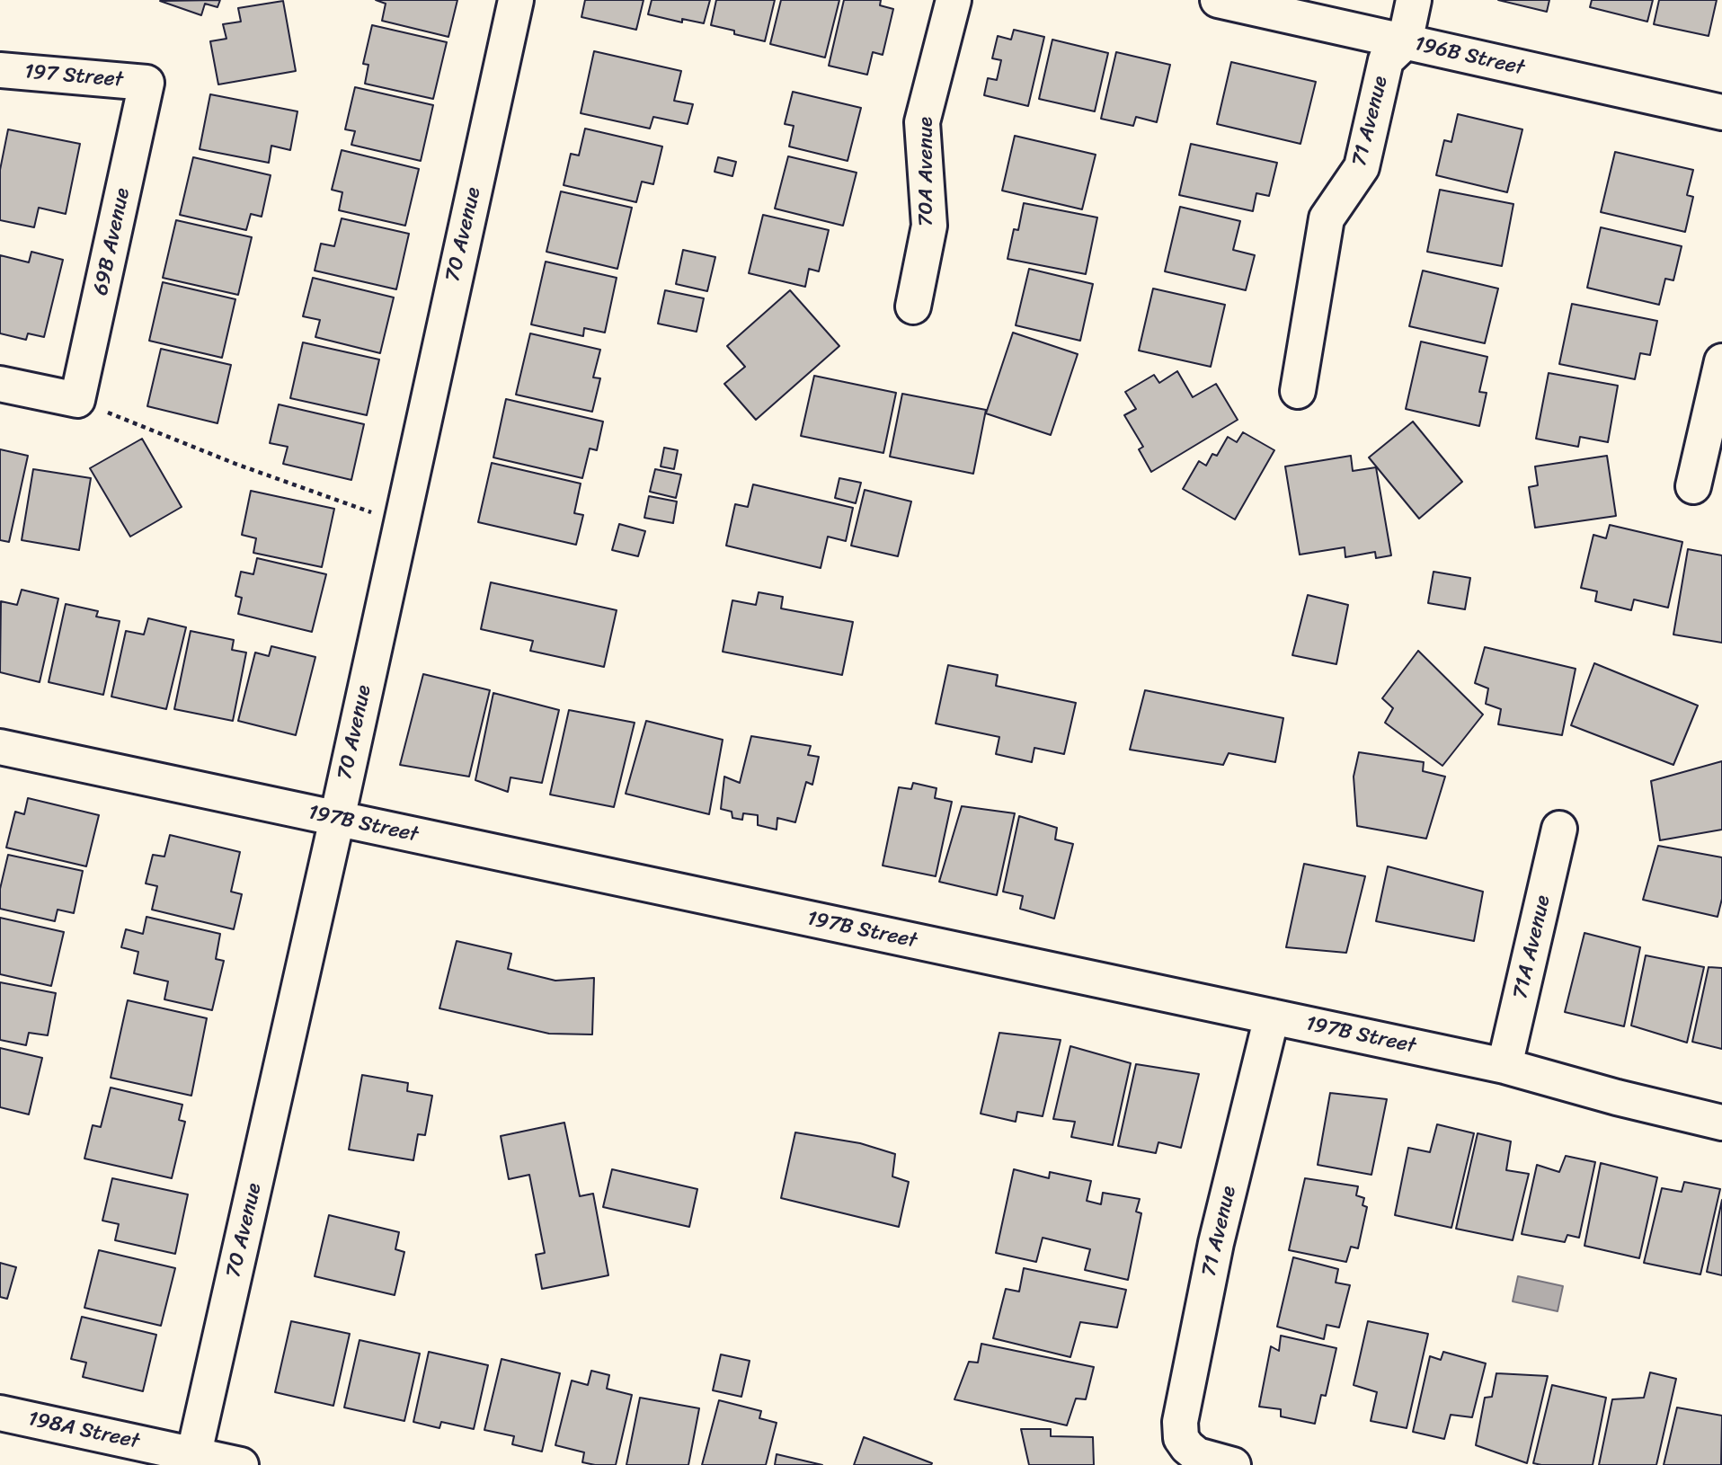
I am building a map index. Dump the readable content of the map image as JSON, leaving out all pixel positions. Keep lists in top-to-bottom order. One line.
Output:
{"streets":{"street":["196B Street","197 Street","71 Avenue","70A Avenue","70 Avenue","69B Avenue","197B Street","71A Avenue","198A Street"]},"crossings":[["196B Street","71 Avenue"],["197 Street","69B Avenue"],["71 Avenue","197B Street"],["70 Avenue","197B Street"],["70 Avenue","198A Street"],["197B Street","71A Avenue"]]}
